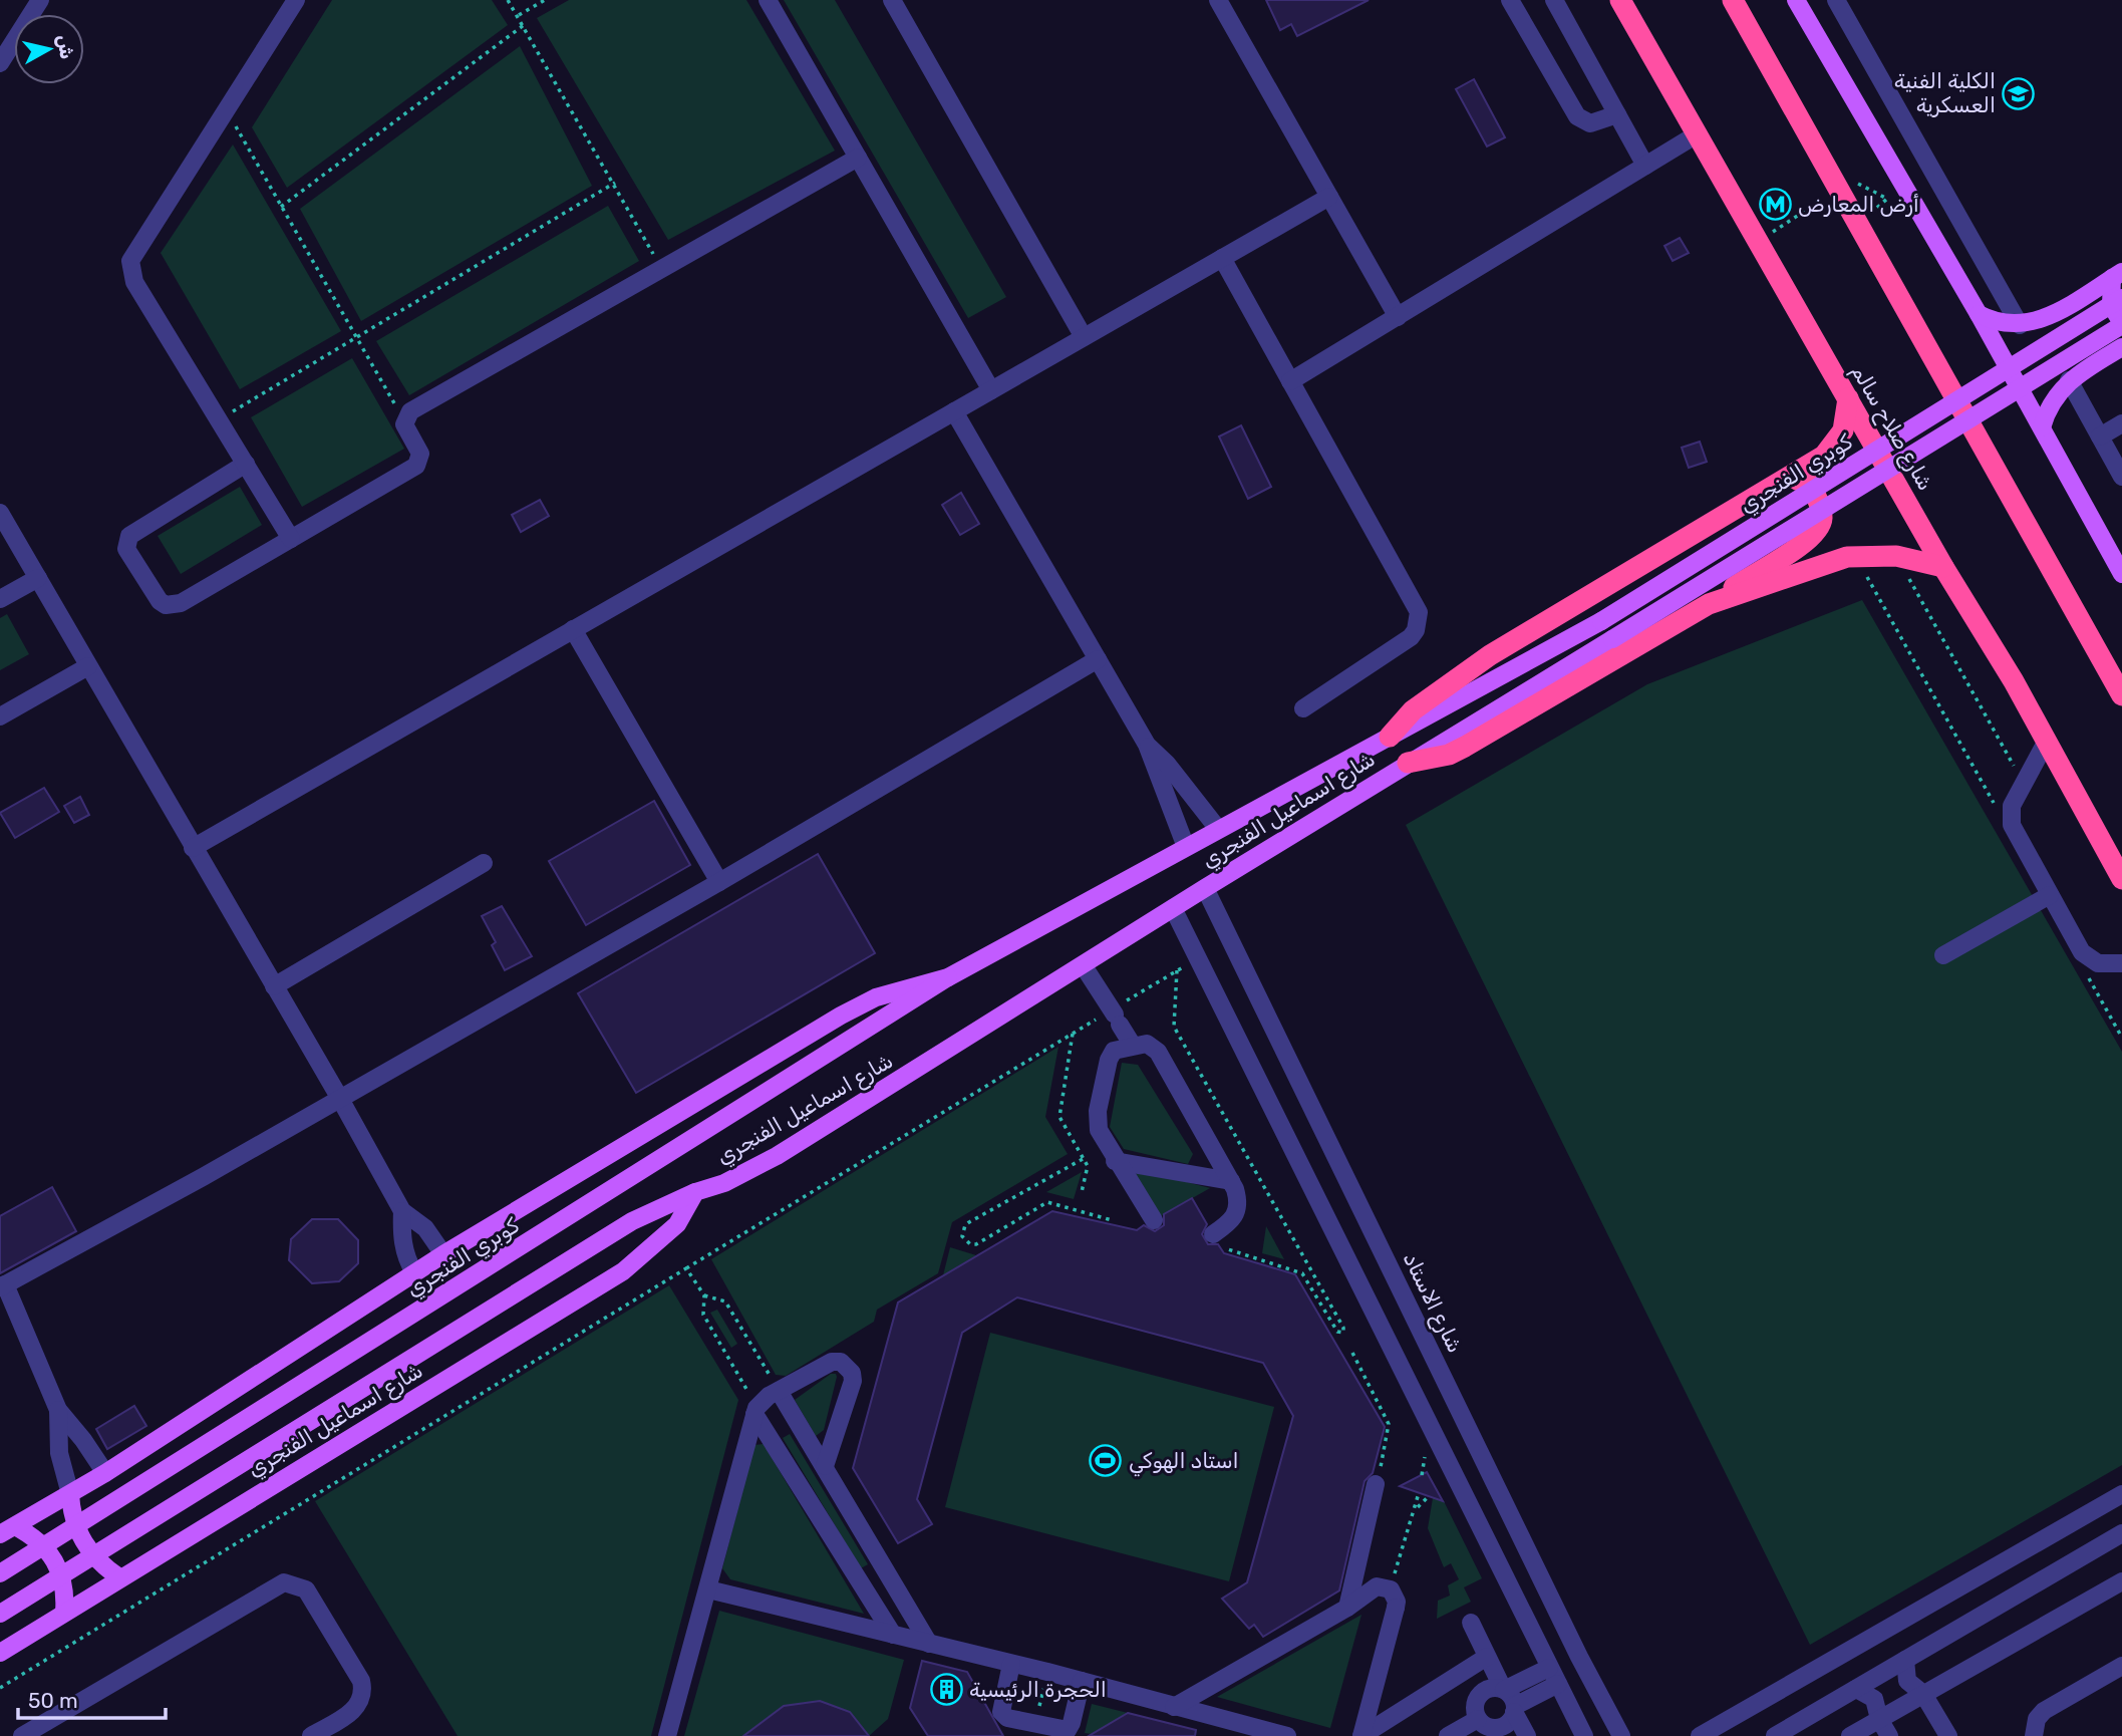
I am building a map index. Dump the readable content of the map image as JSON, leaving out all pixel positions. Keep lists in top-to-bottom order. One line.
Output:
{"streets":{"highway":["شارع صلاح سالم"],"main road":["كوبري الفنجري","شارع اسماعيل الفنجري"],"street":["شارع الاستاد"]},"crossings":[["كوبري الفنجري","شارع اسماعيل الفنجري"],["شارع اسماعيل الفنجري","شارع الاستاد"]],"places":{"school or university":["الكلية الفنية العسكرية"],"metro station":["أرض المعارض"],"sports":["استاد الهوكي"],"building":["الحجرة الرئيسية"]},"scale_bar":"50 m","north":"right"}
